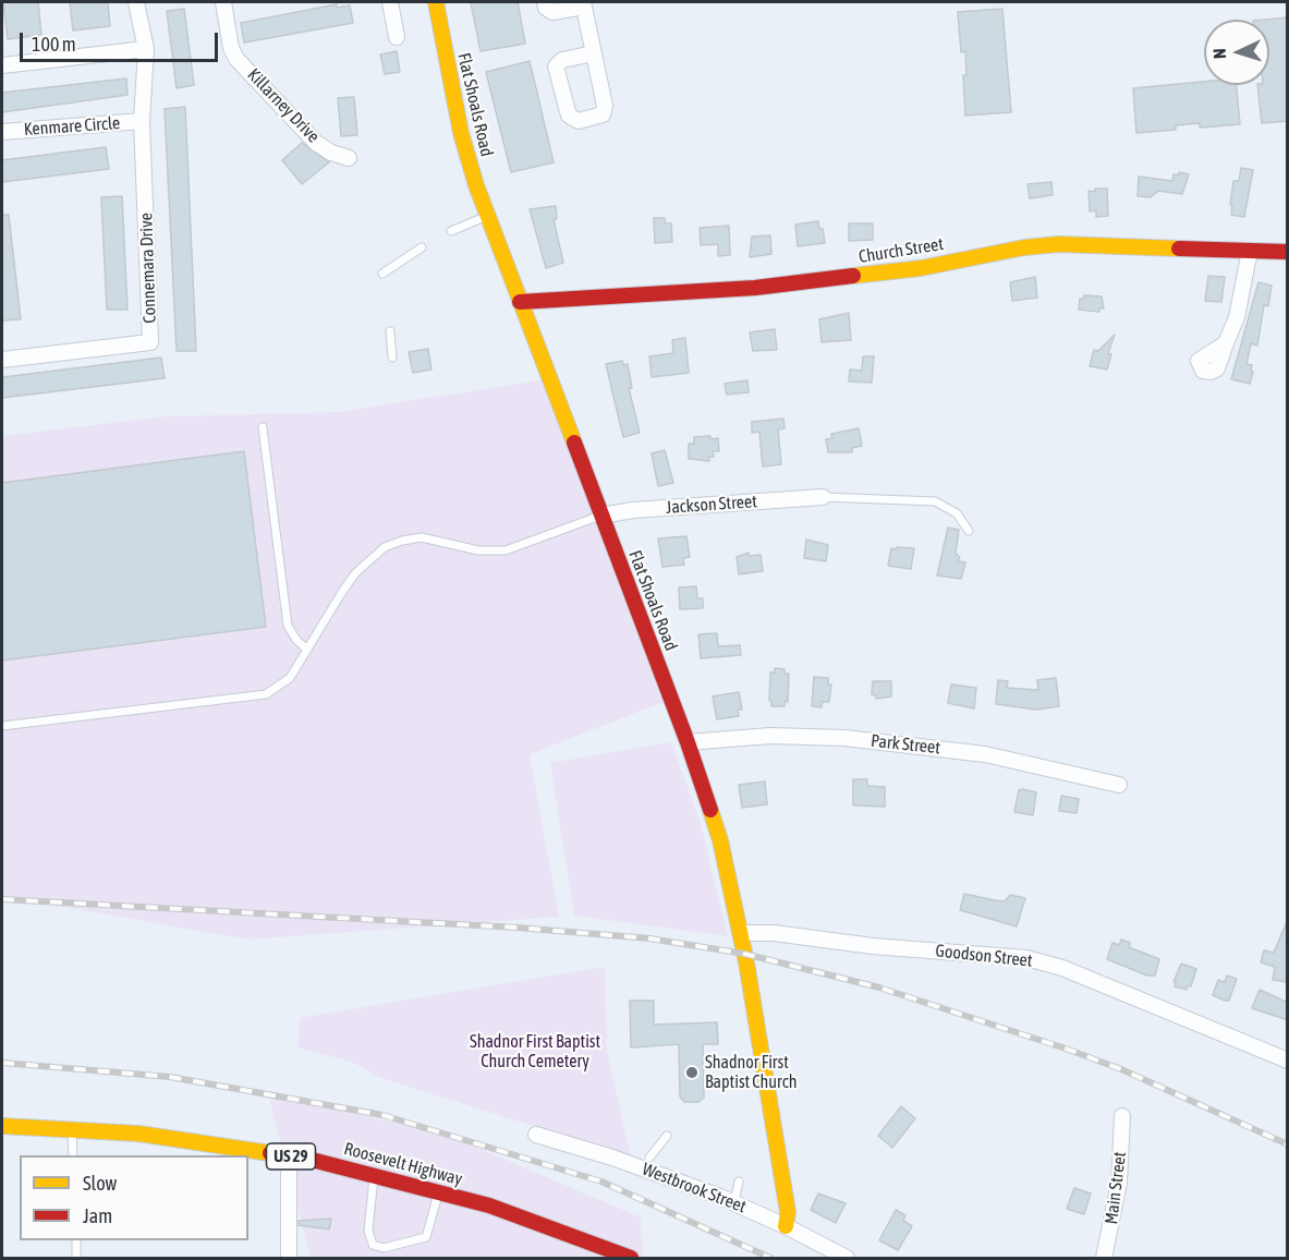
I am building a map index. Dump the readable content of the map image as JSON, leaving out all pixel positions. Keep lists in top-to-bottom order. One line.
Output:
{"streets":{"street":["Flat Shoals Road","Killarney Drive","Kenmare Circle","Church Street","Connemara Drive","Jackson Street","Park Street","Goodson Street","US 29","Roosevelt Highway","Westbrook Street","Main Street"]},"crossings":[["Flat Shoals Road","Church Street"],["Flat Shoals Road","Jackson Street"],["Flat Shoals Road","Park Street"],["Flat Shoals Road","Goodson Street"],["Flat Shoals Road","Westbrook Street"],["Kenmare Circle","Connemara Drive"]],"parks":["Shadnor First Baptist Church Cemetery"],"places":["Shadnor First Baptist Church"],"legend":["Slow","Jam"],"scale_bar":"100 m","north":"left"}
